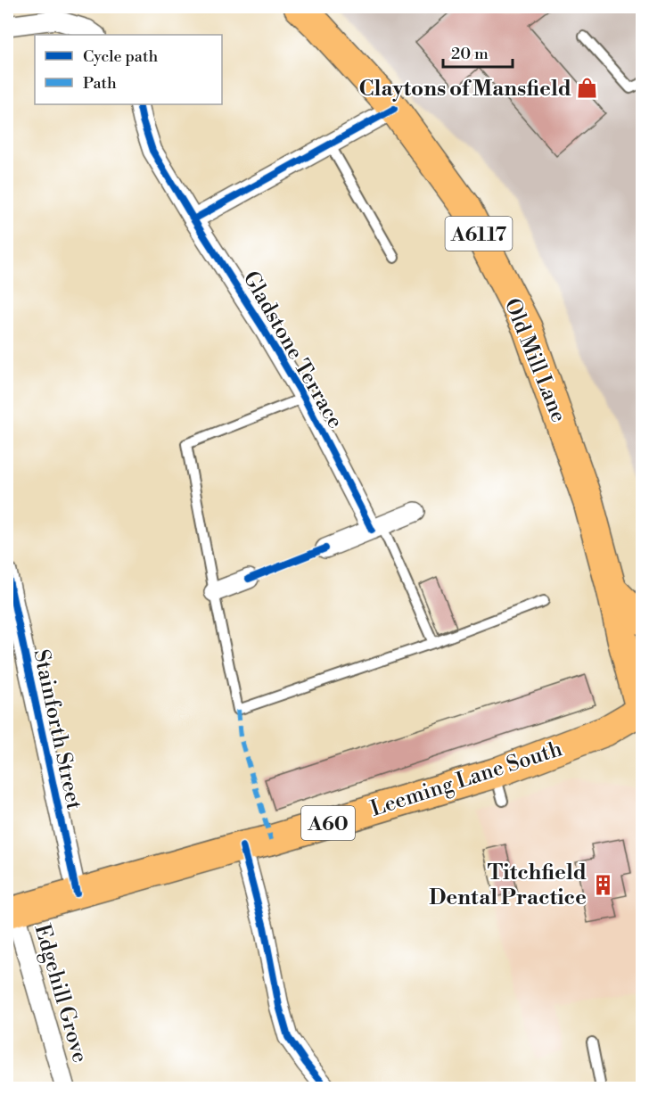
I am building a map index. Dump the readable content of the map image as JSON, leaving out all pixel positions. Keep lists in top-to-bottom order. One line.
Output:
{"streets":{"main road":["A6117","Old Mill Lane","Leeming Lane South","A60"],"street":["Gladstone Terrace","Stainforth Street","Edgehill Grove"]},"crossings":[["Old Mill Lane","Leeming Lane South"],["Stainforth Street","Leeming Lane South"],["Leeming Lane South","Edgehill Grove"]],"places":{"shop":["Claytons of Mansfield"],"building":["Titchfield Dental Practice"]},"legend":["Cycle path","Path"],"scale_bar":"20 m"}
